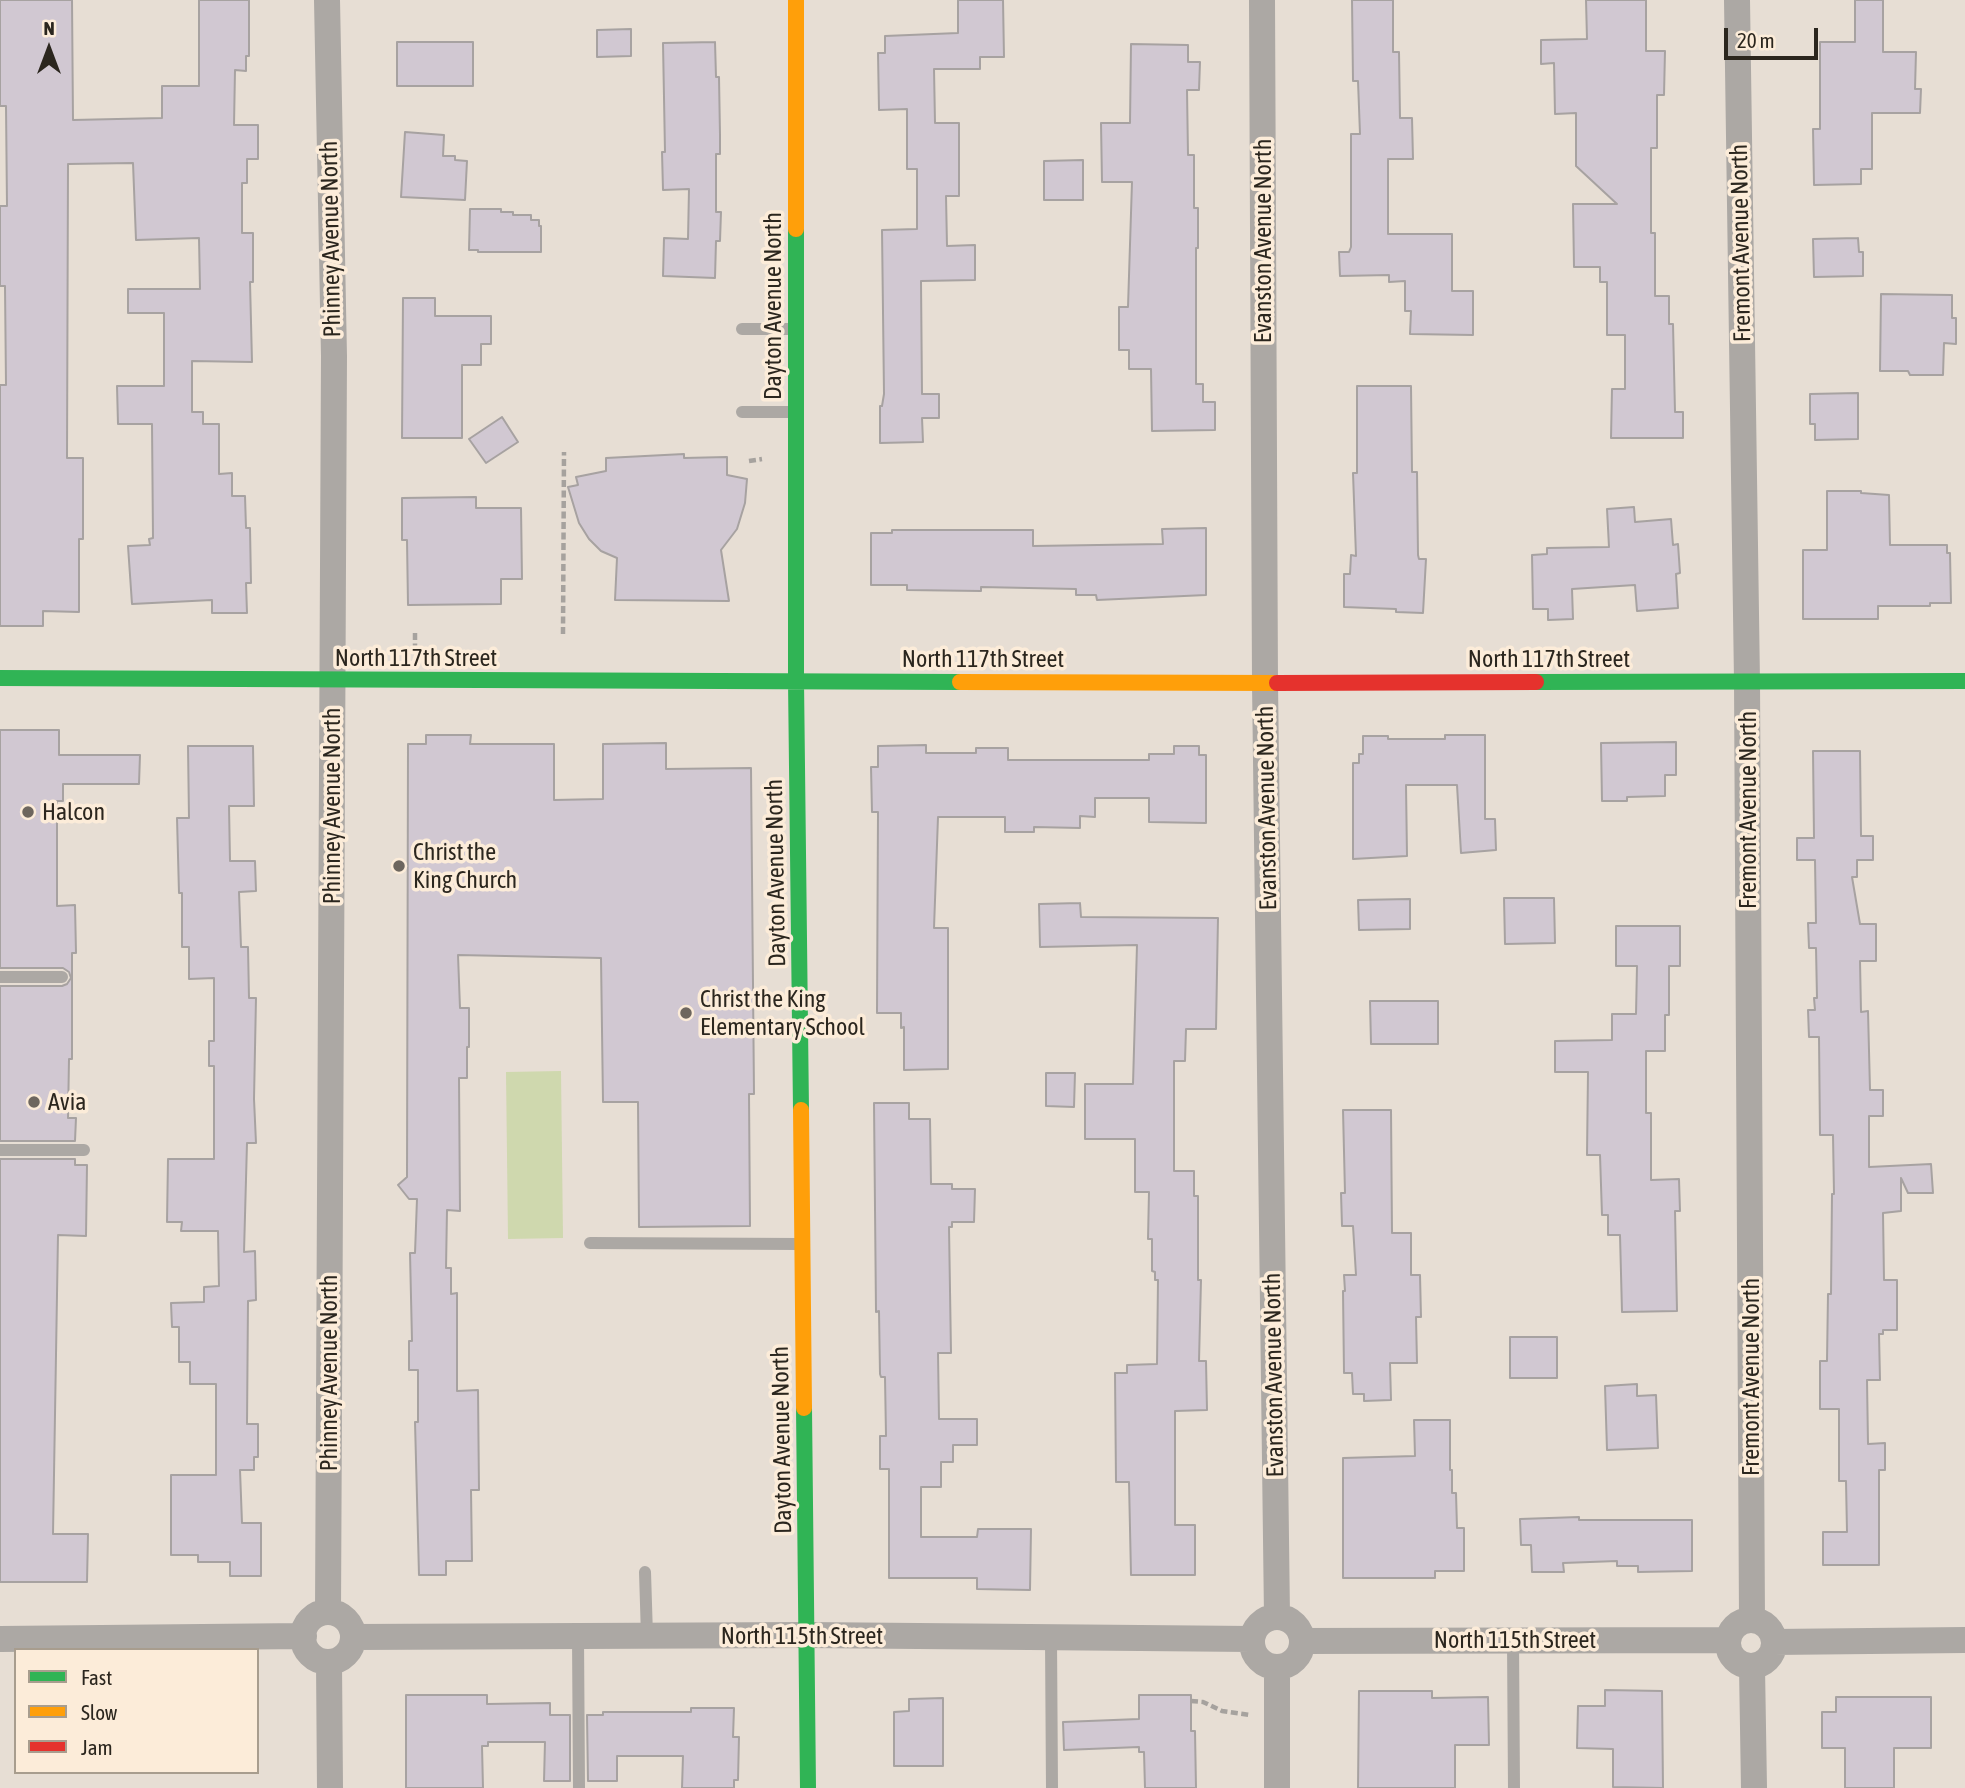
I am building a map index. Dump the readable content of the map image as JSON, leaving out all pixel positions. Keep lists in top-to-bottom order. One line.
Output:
{"streets":{"street":["Phinney Avenue North","Evanston Avenue North","Fremont Avenue North","Dayton Avenue North","North 117th Street","North 115th Street"]},"crossings":[["Phinney Avenue North","North 117th Street"],["Phinney Avenue North","North 115th Street"],["Evanston Avenue North","North 117th Street"],["Evanston Avenue North","North 115th Street"],["Fremont Avenue North","North 117th Street"],["Fremont Avenue North","North 115th Street"],["Dayton Avenue North","North 117th Street"],["Dayton Avenue North","North 115th Street"]],"places":["Halcon","Christ the King Church","Christ the King Elementary School","Avia"],"legend":["Fast","Slow","Jam"],"scale_bar":"20 m","north":"top"}
